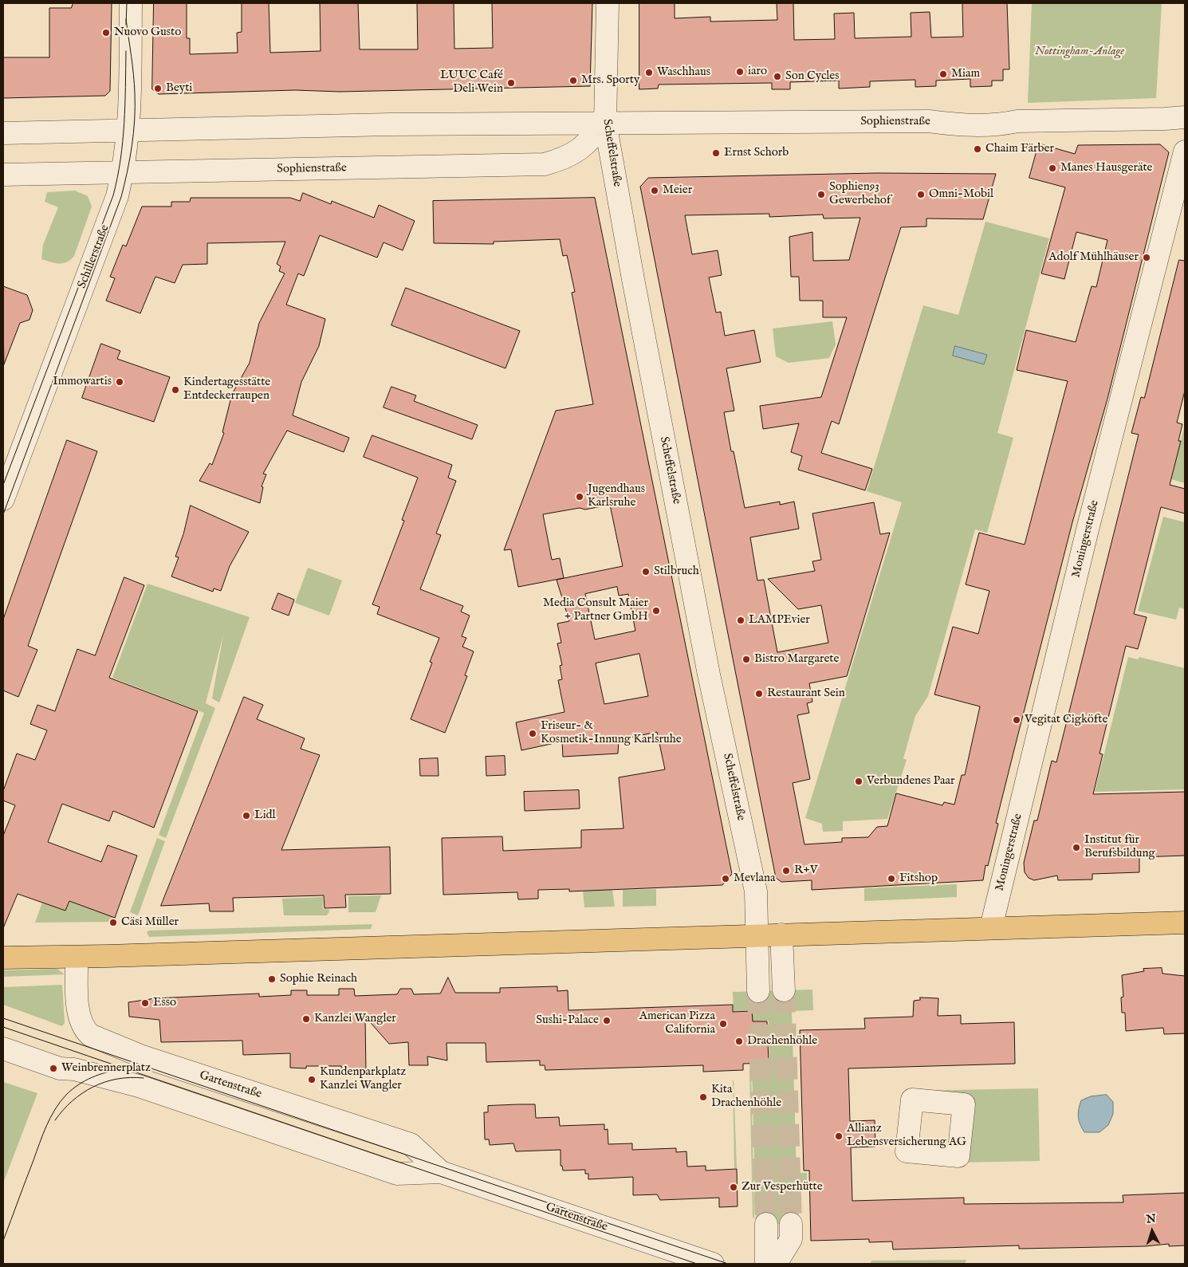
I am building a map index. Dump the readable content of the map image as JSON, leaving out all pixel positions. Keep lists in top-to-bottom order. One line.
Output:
{"streets":{"street":["Sophienstraße","Scheffelstraße","Schillerstraße","Moningerstraße","Gartenstraße"]},"crossings":[["Sophienstraße","Scheffelstraße"],["Sophienstraße","Schillerstraße"]],"parks":["Nottingham-Anlage"],"places":["Nuovo Gusto","iaro","Waschhaus","Miam","Son Cycles","Mrs. Sporty","LUUC Café Deli Wein","Beyti","Chaim Färber","Ernst Schorb","Manes Hausgeräte","Meier","Sophien93 Gewerbehof","Omni-Mobil","Adolf Mühlhäuser","Immowartis","Kindertagesstätte Entdeckerraupen","Jugendhaus Karlsruhe","Stilbruch","Media Consult Maier + Partner GmbH","LAMPEvier","Bistro Margarete","Restaurant Sein","Vegitat Cigköfte","Friseur- & Kosmetik-Innung Karlsruhe","Verbundenes Paar","Lidl","Institut für Berufsbildung","R+V","Mevlana","Fitshop","Cäsi Müller","Sophie Reinach","Esso","Kanzlei Wangler","Sushi-Palace","American Pizza California","Drachenhöhle","Weinbrennerplatz","Kundenparkplatz Kanzlei Wangler","Kita Drachenhöhle","Allianz Lebensversicherung AG","Zur Vesperhütte"],"north":"top"}
